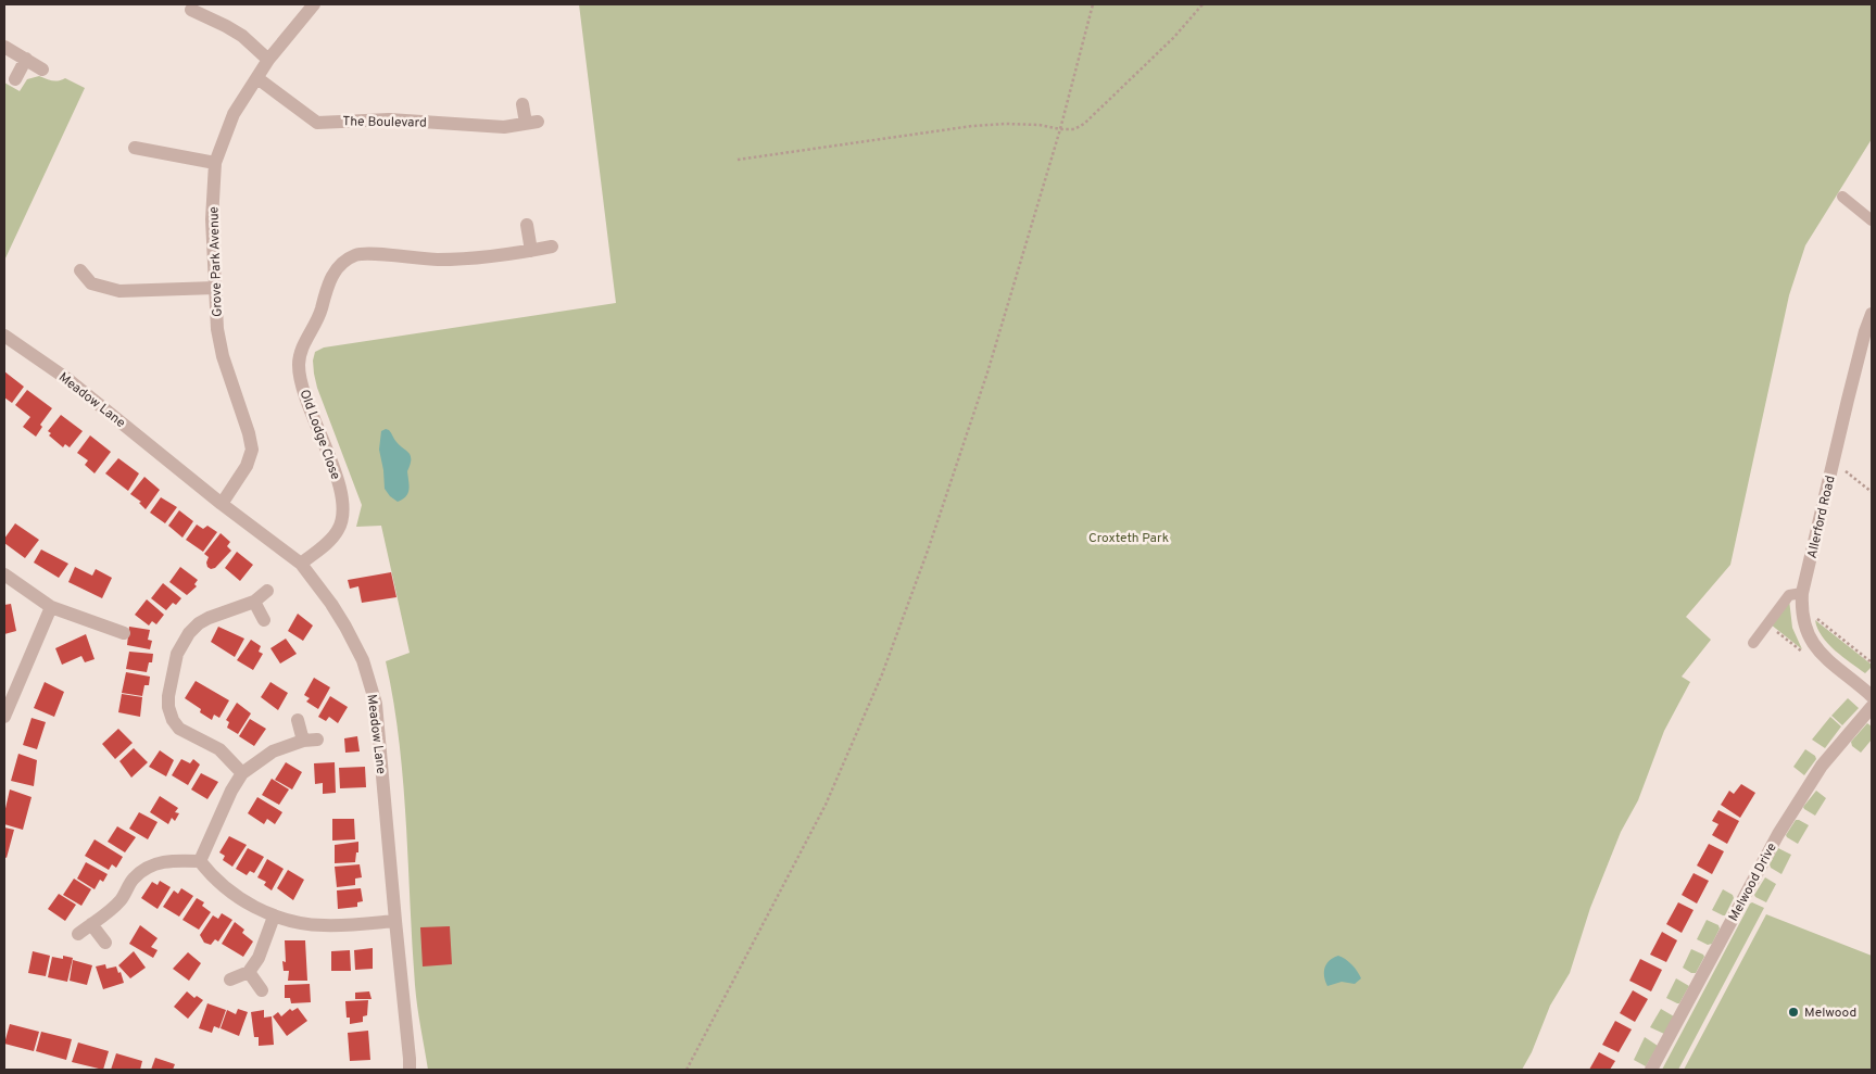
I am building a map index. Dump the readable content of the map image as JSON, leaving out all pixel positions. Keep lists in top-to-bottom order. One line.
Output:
{"streets":{"street":["The Boulevard","Grove Park Avenue","Meadow Lane","Old Lodge Close","Allerford Road","Melwood Drive"]},"crossings":[["The Boulevard","Grove Park Avenue"],["Grove Park Avenue","Meadow Lane"],["Meadow Lane","Old Lodge Close"]],"parks":["Croxteth Park"],"places":["Melwood"]}
